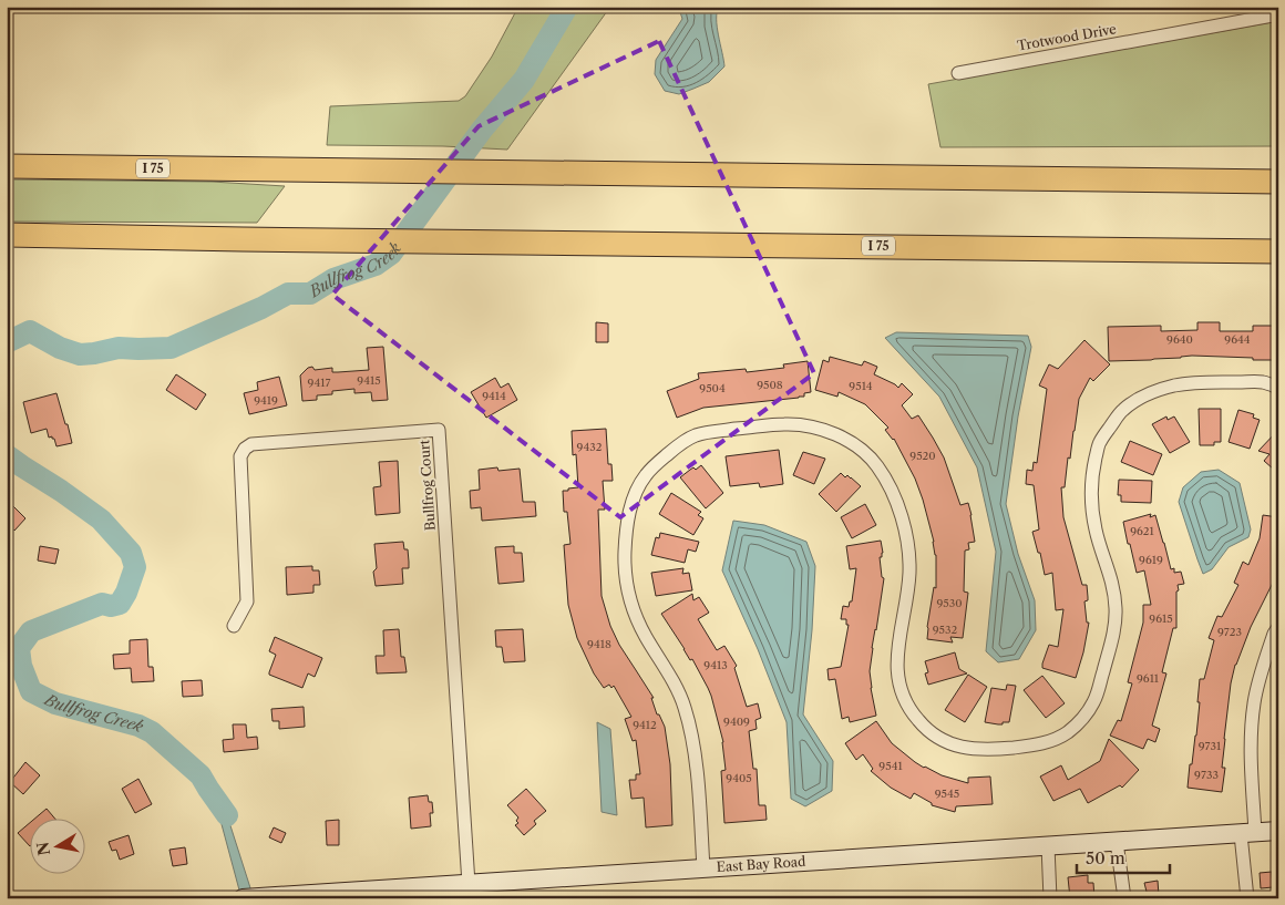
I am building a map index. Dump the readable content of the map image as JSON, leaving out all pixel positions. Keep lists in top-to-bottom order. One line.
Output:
{"streets":{"highway":["I 75"],"street":["Trotwood Drive","Bullfrog Court","East Bay Road"]},"crossings":[["Bullfrog Court","East Bay Road"]],"water":["Bullfrog Creek"],"house_numbers":["9640","9644","9415","9417","9508","9514","9504","9414","9419","9432","9520","9621","9619","9530","9615","9532","9723","9418","9413","9611","9409","9412","9731","9541","9733","9405","9545"],"scale_bar":"50 m","north":"left"}
